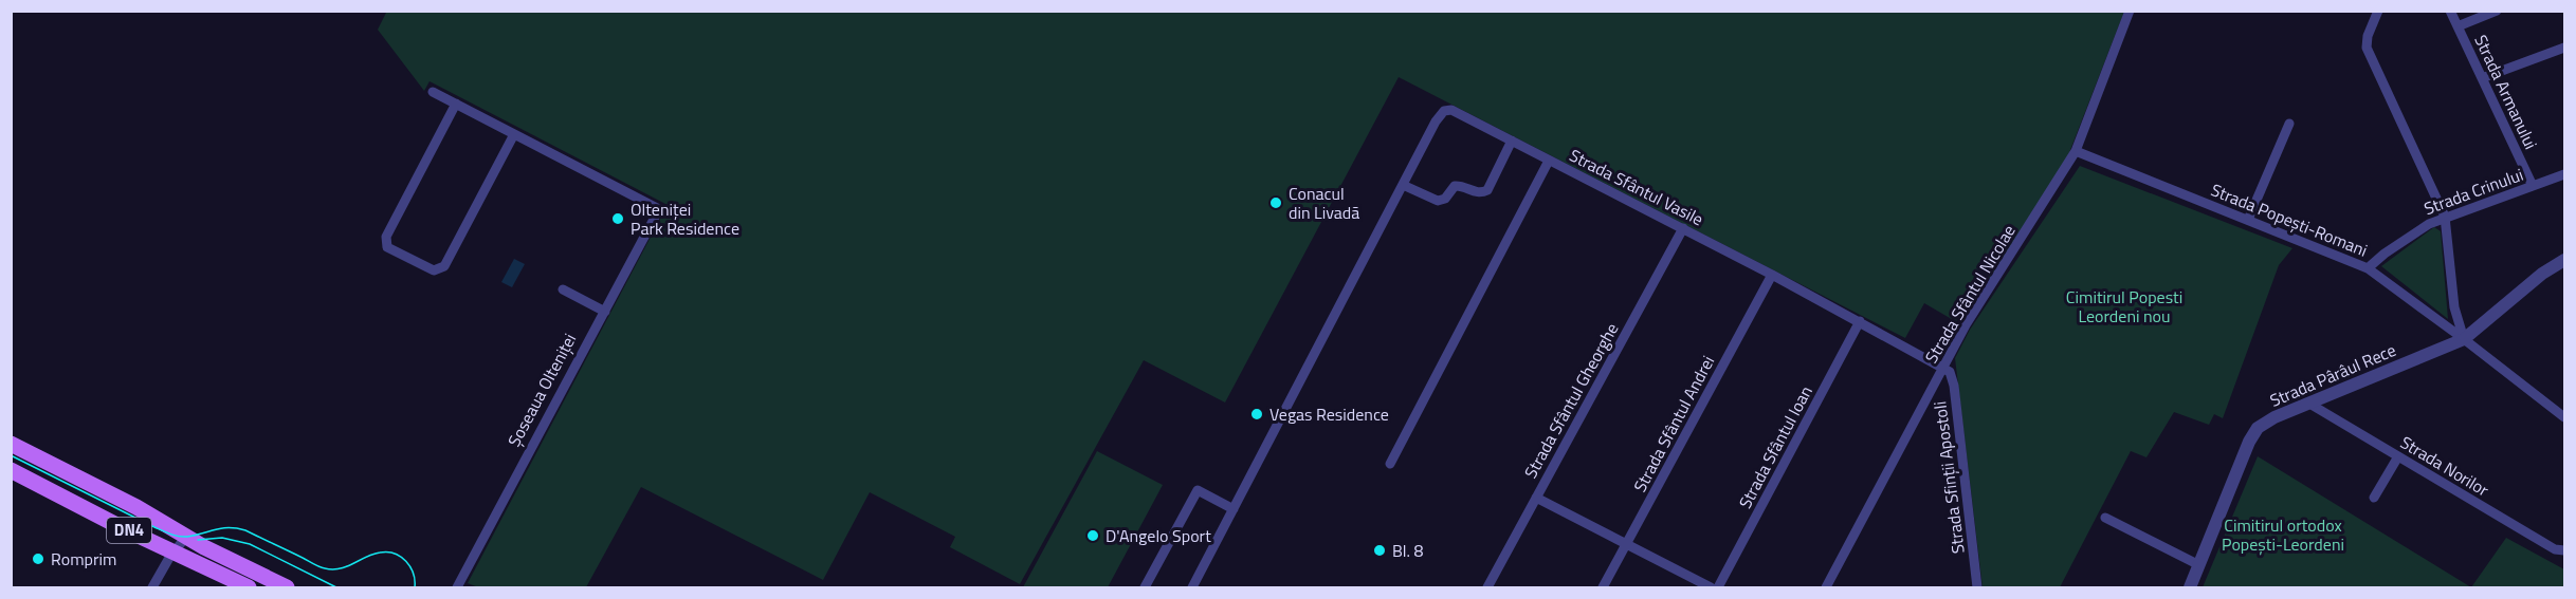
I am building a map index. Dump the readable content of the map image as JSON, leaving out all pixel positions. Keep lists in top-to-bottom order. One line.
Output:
{"streets":{"main road":["DN4"],"street":["Strada Armanului","Strada Sfântul Vasile","Strada Crinului","Strada Popești-Romani","Strada Sfântul Nicolae","Strada Pârâul Rece","Șoseaua Olteniței","Strada Sfântul Gheorghe","Strada Sfântul Andrei","Strada Sfântul Ioan","Strada Norilor","Strada Sfinții Apostoli"]},"crossings":[["Strada Armanului","Strada Crinului"],["Strada Sfântul Vasile","Strada Sfântul Nicolae"],["Strada Sfântul Vasile","Strada Sfântul Gheorghe"],["Strada Sfântul Vasile","Strada Sfântul Andrei"],["Strada Sfântul Vasile","Strada Sfântul Ioan"],["Strada Sfântul Vasile","Strada Sfinții Apostoli"],["Strada Crinului","Strada Popești-Romani"],["Strada Popești-Romani","Strada Sfântul Nicolae"],["Strada Popești-Romani","Strada Pârâul Rece"],["Strada Sfântul Nicolae","Strada Sfinții Apostoli"],["Strada Pârâul Rece","Strada Norilor"]],"parks":["Cimitirul Popesti Leordeni nou","Cimitirul ortodox Popești-Leordeni"],"places":["Conacul din Livadă","Olteniței Park Residence","Vegas Residence","D'Angelo Sport","Bl. 8","Romprim"]}
